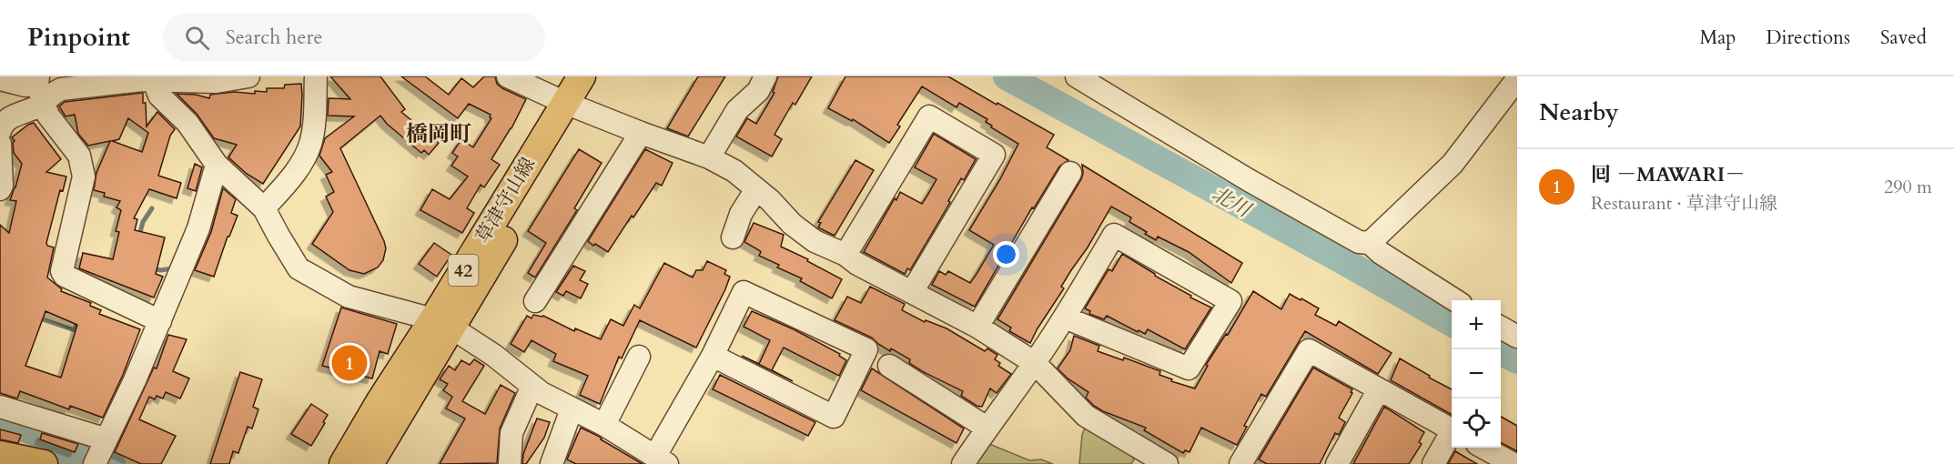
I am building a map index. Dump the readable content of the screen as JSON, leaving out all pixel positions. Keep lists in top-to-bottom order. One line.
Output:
{"streets":{"main road":["草津守山線","42"]},"districts":["橋岡町"],"water":["北川"],"page":{"header":"Pinpoint","search":"Search here","nav":["Map","Directions","Saved"],"heading":"Nearby","list":[{"mark":"1","name":"囘 －MAWARI－","note":"Restaurant · 草津守山線","value":"290 m"}],"map_buttons":["+","−"],"pins":"1"}}
